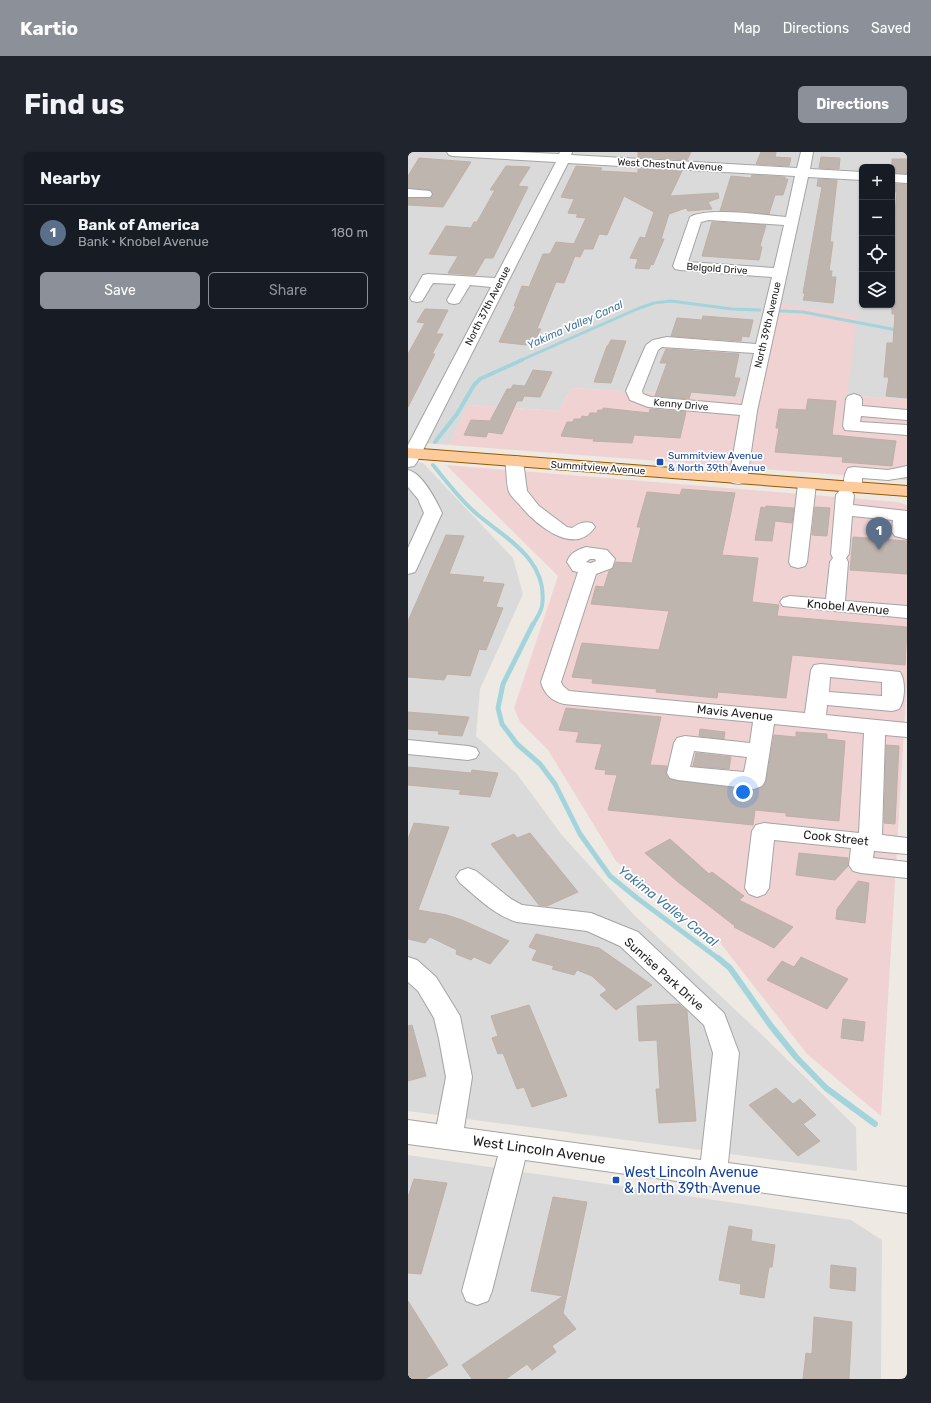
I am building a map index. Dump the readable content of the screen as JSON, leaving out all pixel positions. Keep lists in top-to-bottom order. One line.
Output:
{"streets":{"main road":["Summitview Avenue"],"street":["West Chestnut Avenue","Belgold Drive","North 37th Avenue","North 39th Avenue","Kenny Drive","Knobel Avenue","Mavis Avenue","Cook Street","Sunrise Park Drive","West Lincoln Avenue"]},"crossings":[["West Chestnut Avenue","North 37th Avenue"],["West Chestnut Avenue","North 39th Avenue"],["Belgold Drive","North 39th Avenue"],["North 37th Avenue","Summitview Avenue"],["North 39th Avenue","Kenny Drive"],["North 39th Avenue","Summitview Avenue"],["Summitview Avenue","Mavis Avenue"],["Sunrise Park Drive","West Lincoln Avenue"]],"water":["Yakima Valley Canal"],"places":{"transit":["Summitview Avenue & North 39th Avenue","West Lincoln Avenue & North 39th Avenue"]},"page":{"header":"Kartio","nav":["Map","Directions","Saved"],"buttons":["Directions",["Save","Share"]],"title":"Find us","heading":"Nearby","map_buttons":["+","−"],"list":[{"mark":"1","name":"Bank of America","note":"Bank · Knobel Avenue","value":"180 m"}],"pins":"1"}}
